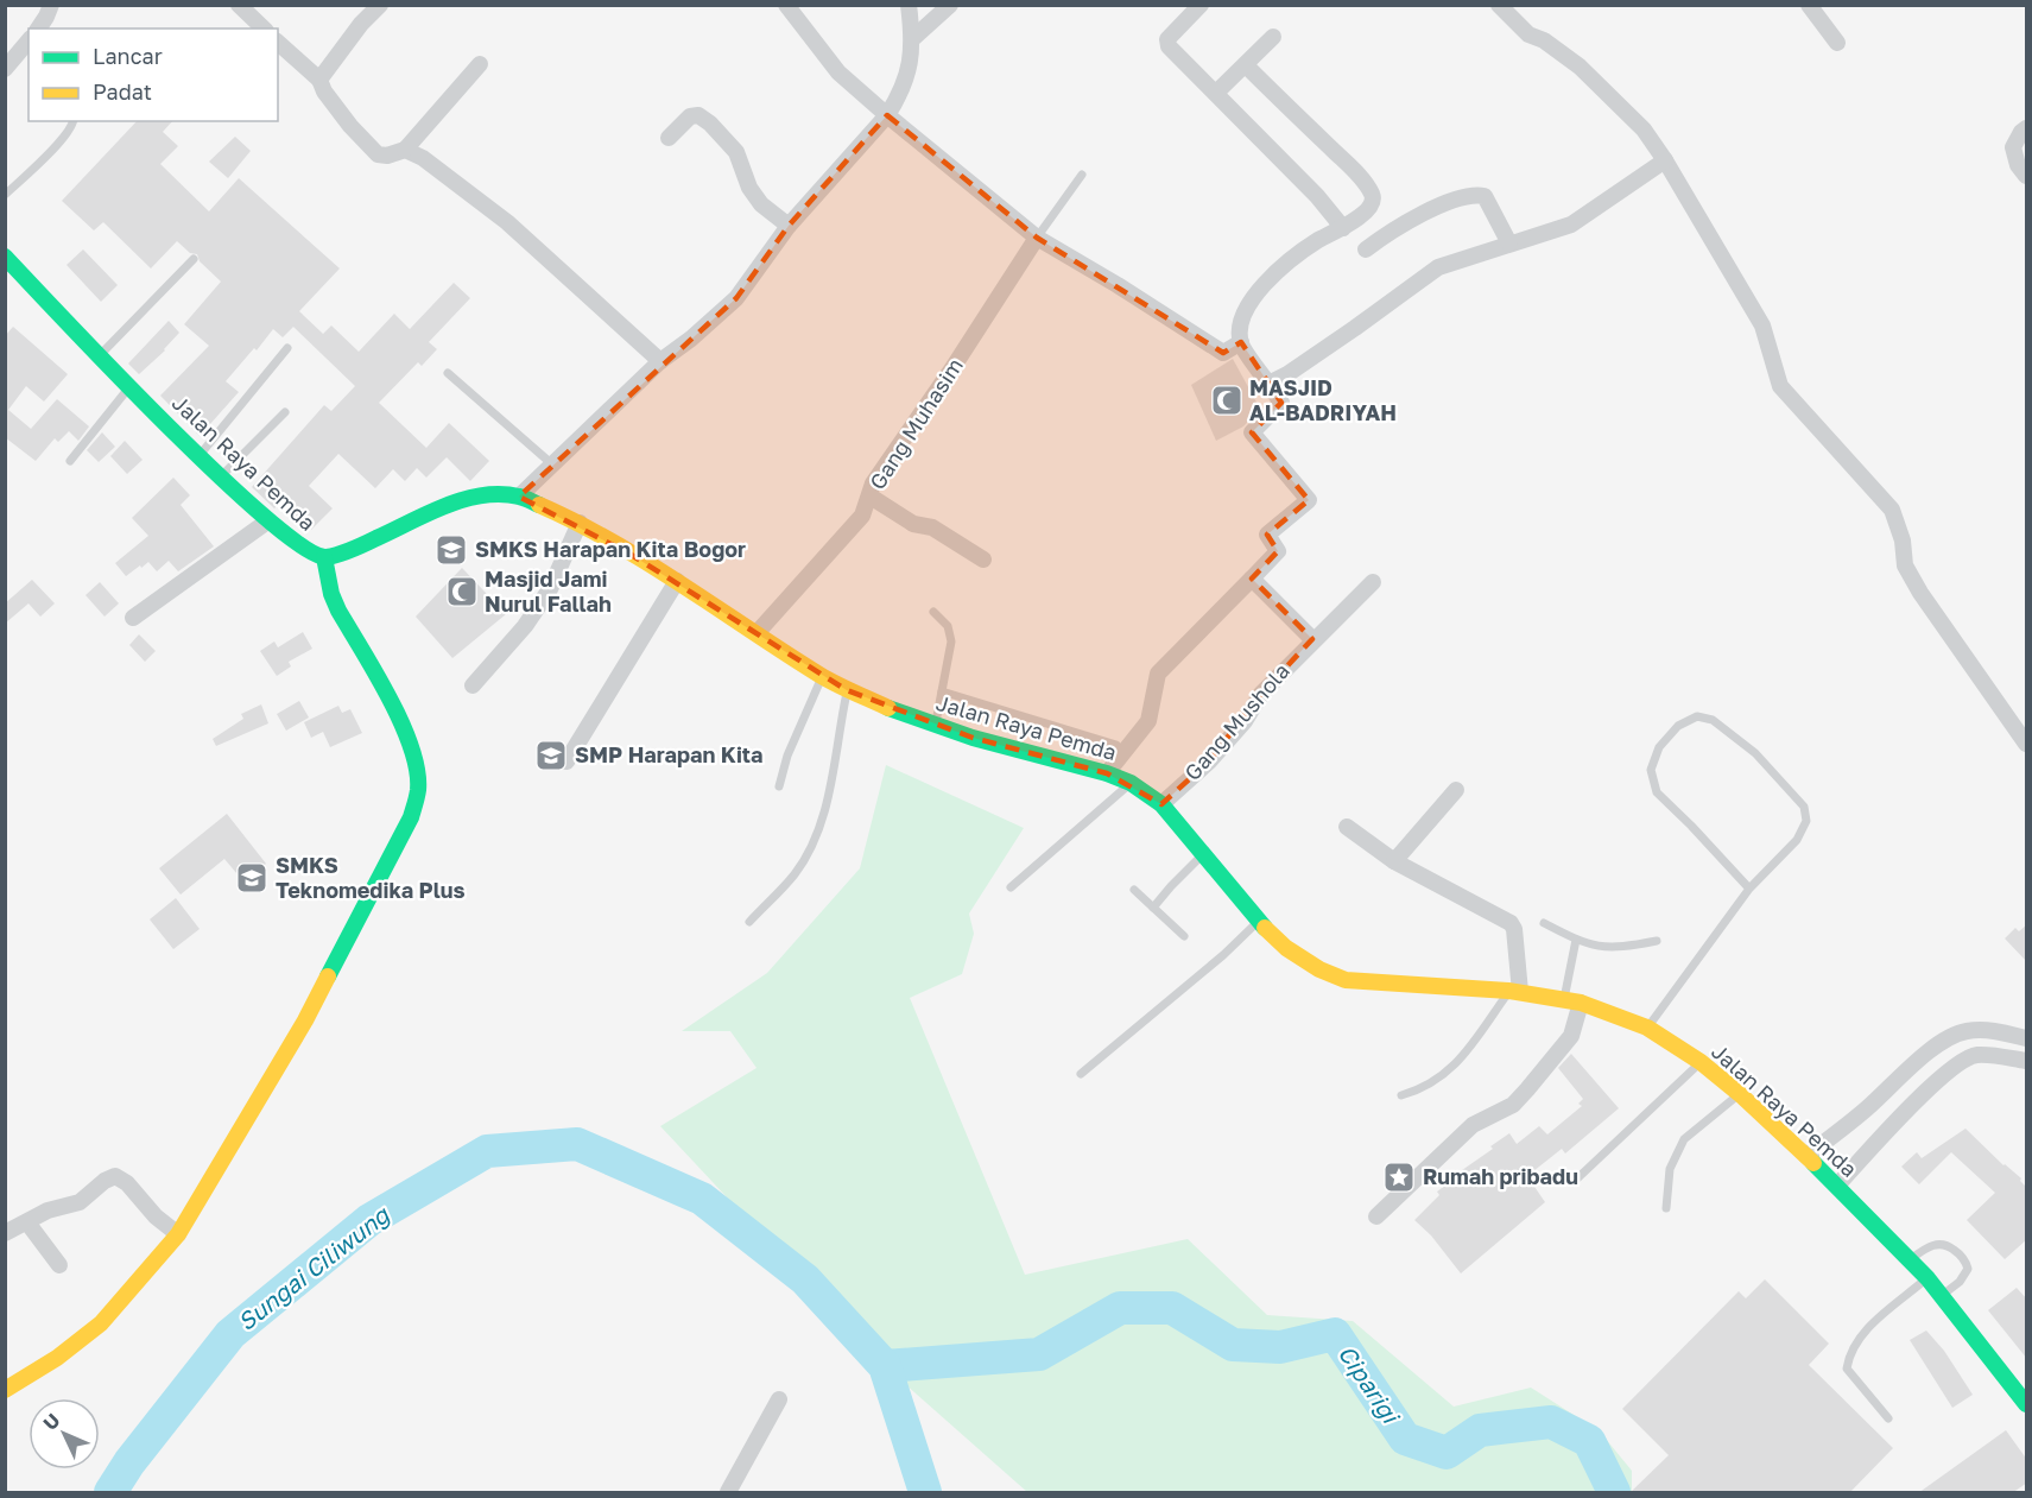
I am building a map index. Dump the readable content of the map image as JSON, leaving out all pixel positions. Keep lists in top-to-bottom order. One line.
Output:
{"streets":{"main road":["Jalan Raya Pemda"],"street":["Gang Muhasim","Gang Mushola"]},"crossings":[["Gang Muhasim","Jalan Raya Pemda"],["Jalan Raya Pemda","Gang Mushola"]],"water":["Sungai Ciliwung","Ciparigi"],"places":{"mosque":["MASJID AL-BADRIYAH","Masjid Jami Nurul Fallah"],"school or university":["SMKS Harapan Kita Bogor","SMP Harapan Kita","SMKS Teknomedika Plus"],"place":["Rumah pribadu"]},"legend":["Lancar","Padat"],"north":"top left"}
